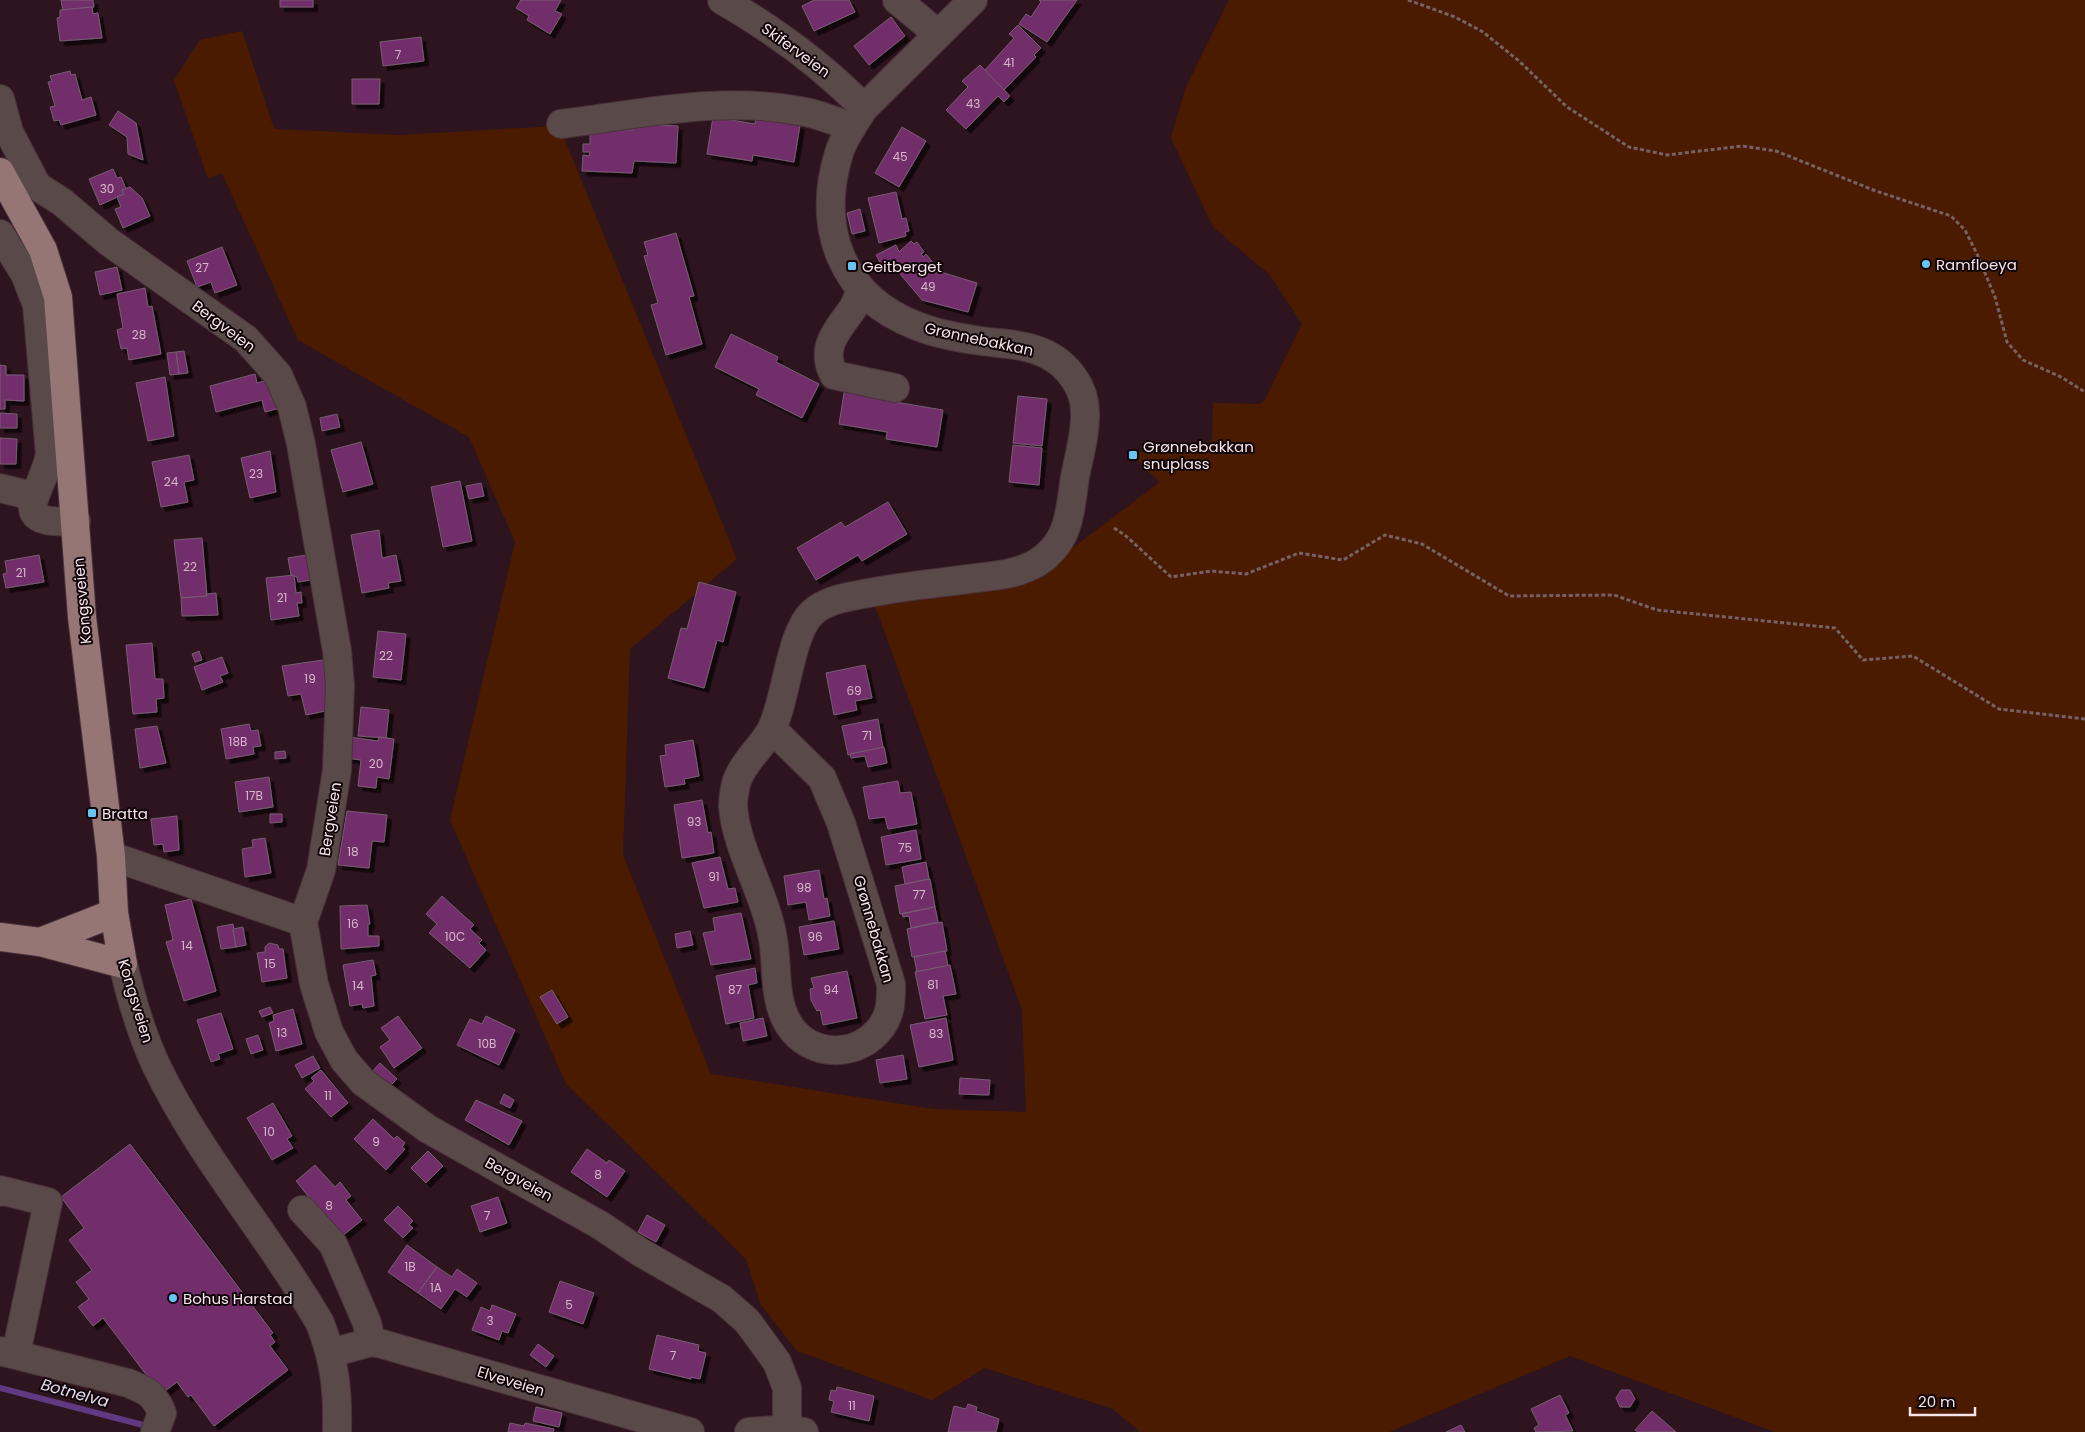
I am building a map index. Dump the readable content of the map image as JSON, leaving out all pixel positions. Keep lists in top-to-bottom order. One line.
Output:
{"streets":{"main road":["Kongsveien"],"street":["Skiferveien","Bergveien","Grønnebakkan","Elveveien"]},"crossings":[["Skiferveien","Grønnebakkan"]],"water":["Botnelva"],"places":{"other":["Ramfloeya","Bohus Harstad"],"transit":["Geitberget","Grønnebakkan snuplass","Bratta"]},"house_numbers":["7","41","43","45","30","27","49","28","23","24","22","21","21","22","19","69","71","18B","20","17B","93","75","18","91","98","77","16","10C","96","14","15","81","14","87","94","13","83","10B","11","10","9","8","8","7","1B","1A","5","3","7","11"],"scale_bar":"20 m"}
